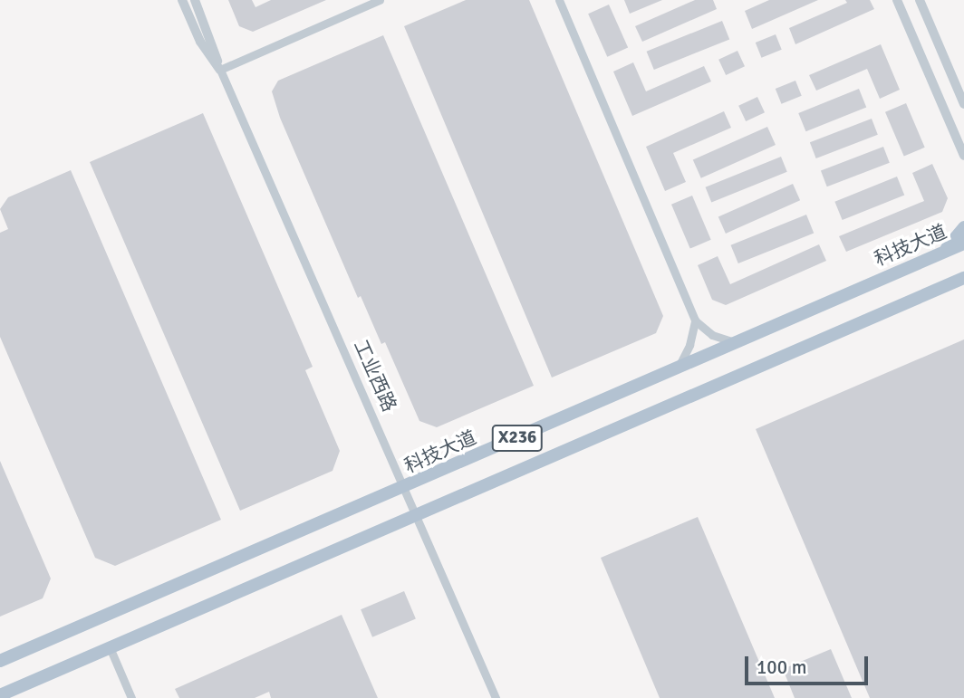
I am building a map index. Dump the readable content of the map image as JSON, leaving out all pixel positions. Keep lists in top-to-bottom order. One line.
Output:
{"streets":{"main road":["科技大道","X236"],"street":["工业西路"]},"crossings":[["科技大道","工业西路"],["工业西路","X236"]],"scale_bar":"100 m"}
